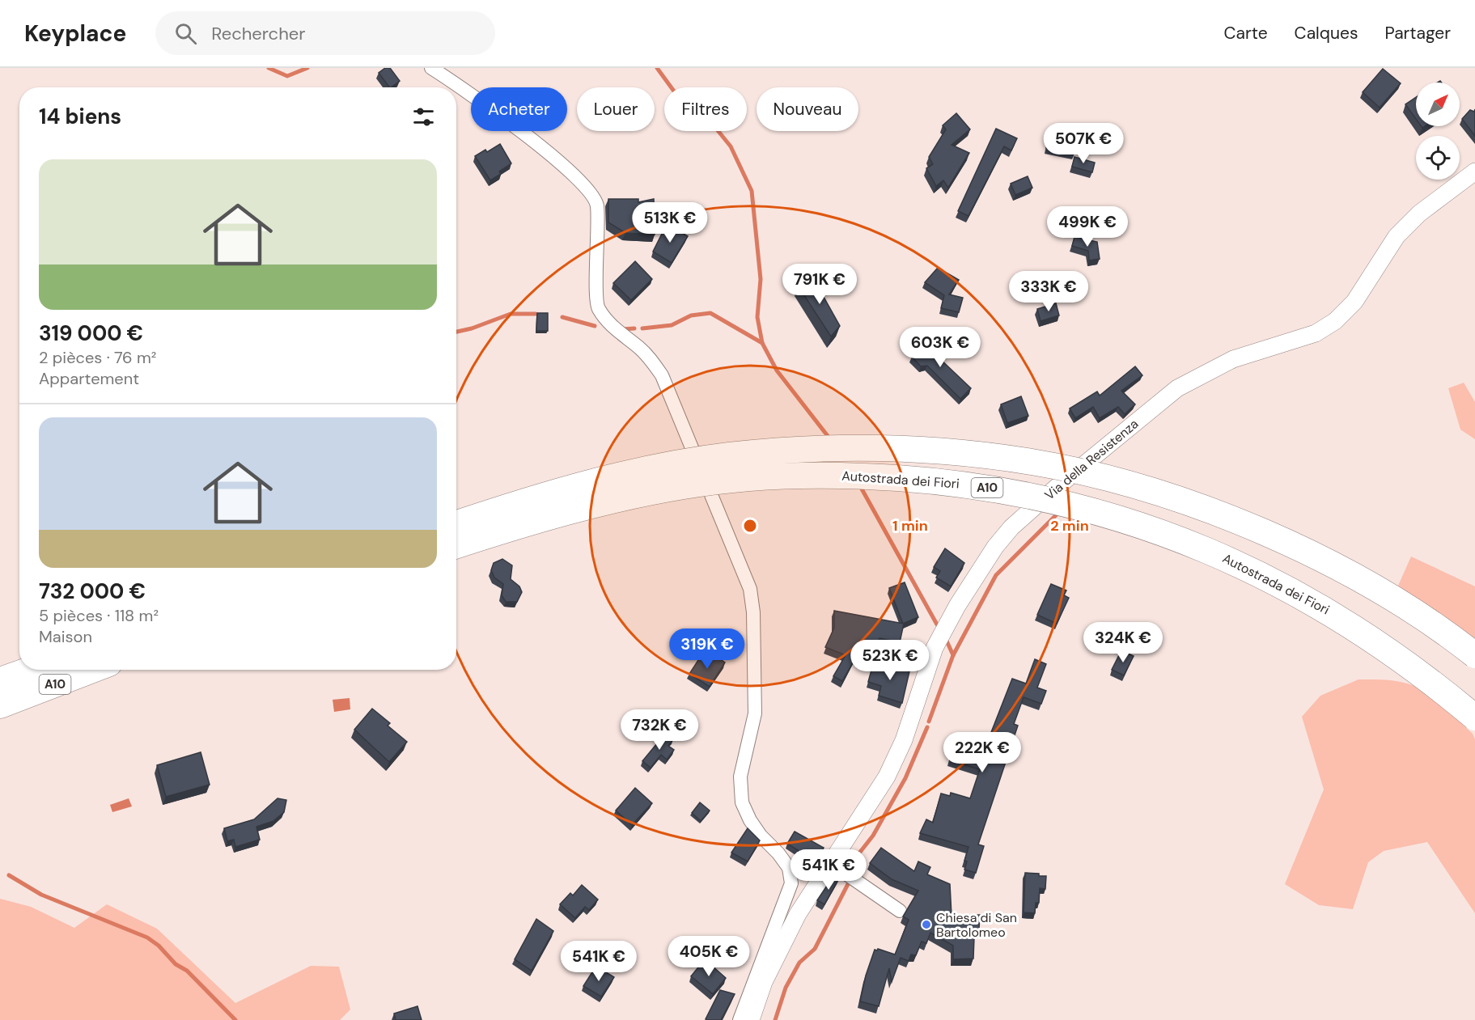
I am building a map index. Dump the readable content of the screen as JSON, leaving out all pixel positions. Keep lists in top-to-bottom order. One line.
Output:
{"streets":{"highway":["Autostrada dei Fiori","A10"],"street":["Via della Resistenza"]},"places":["Chiesa di San Bartolomeo"],"north":"top right","page":{"header":"Keyplace","search":"Rechercher","nav":["Carte","Calques","Partager"],"chip":["Acheter","Louer","Filtres","Nouveau"],"heading":"14 biens","price":["507K €","513K €","499K €","791K €","333K €","603K €","324K €","319K €","523K €","732K €","222K €","541K €","405K €","541K €"],"list":[{"name":"319 000 €","note":"2 pièces · 76 m² · Appartement"},{"name":"732 000 €","note":"5 pièces · 118 m² · Maison"}]},"rings":["1 min","2 min"]}
